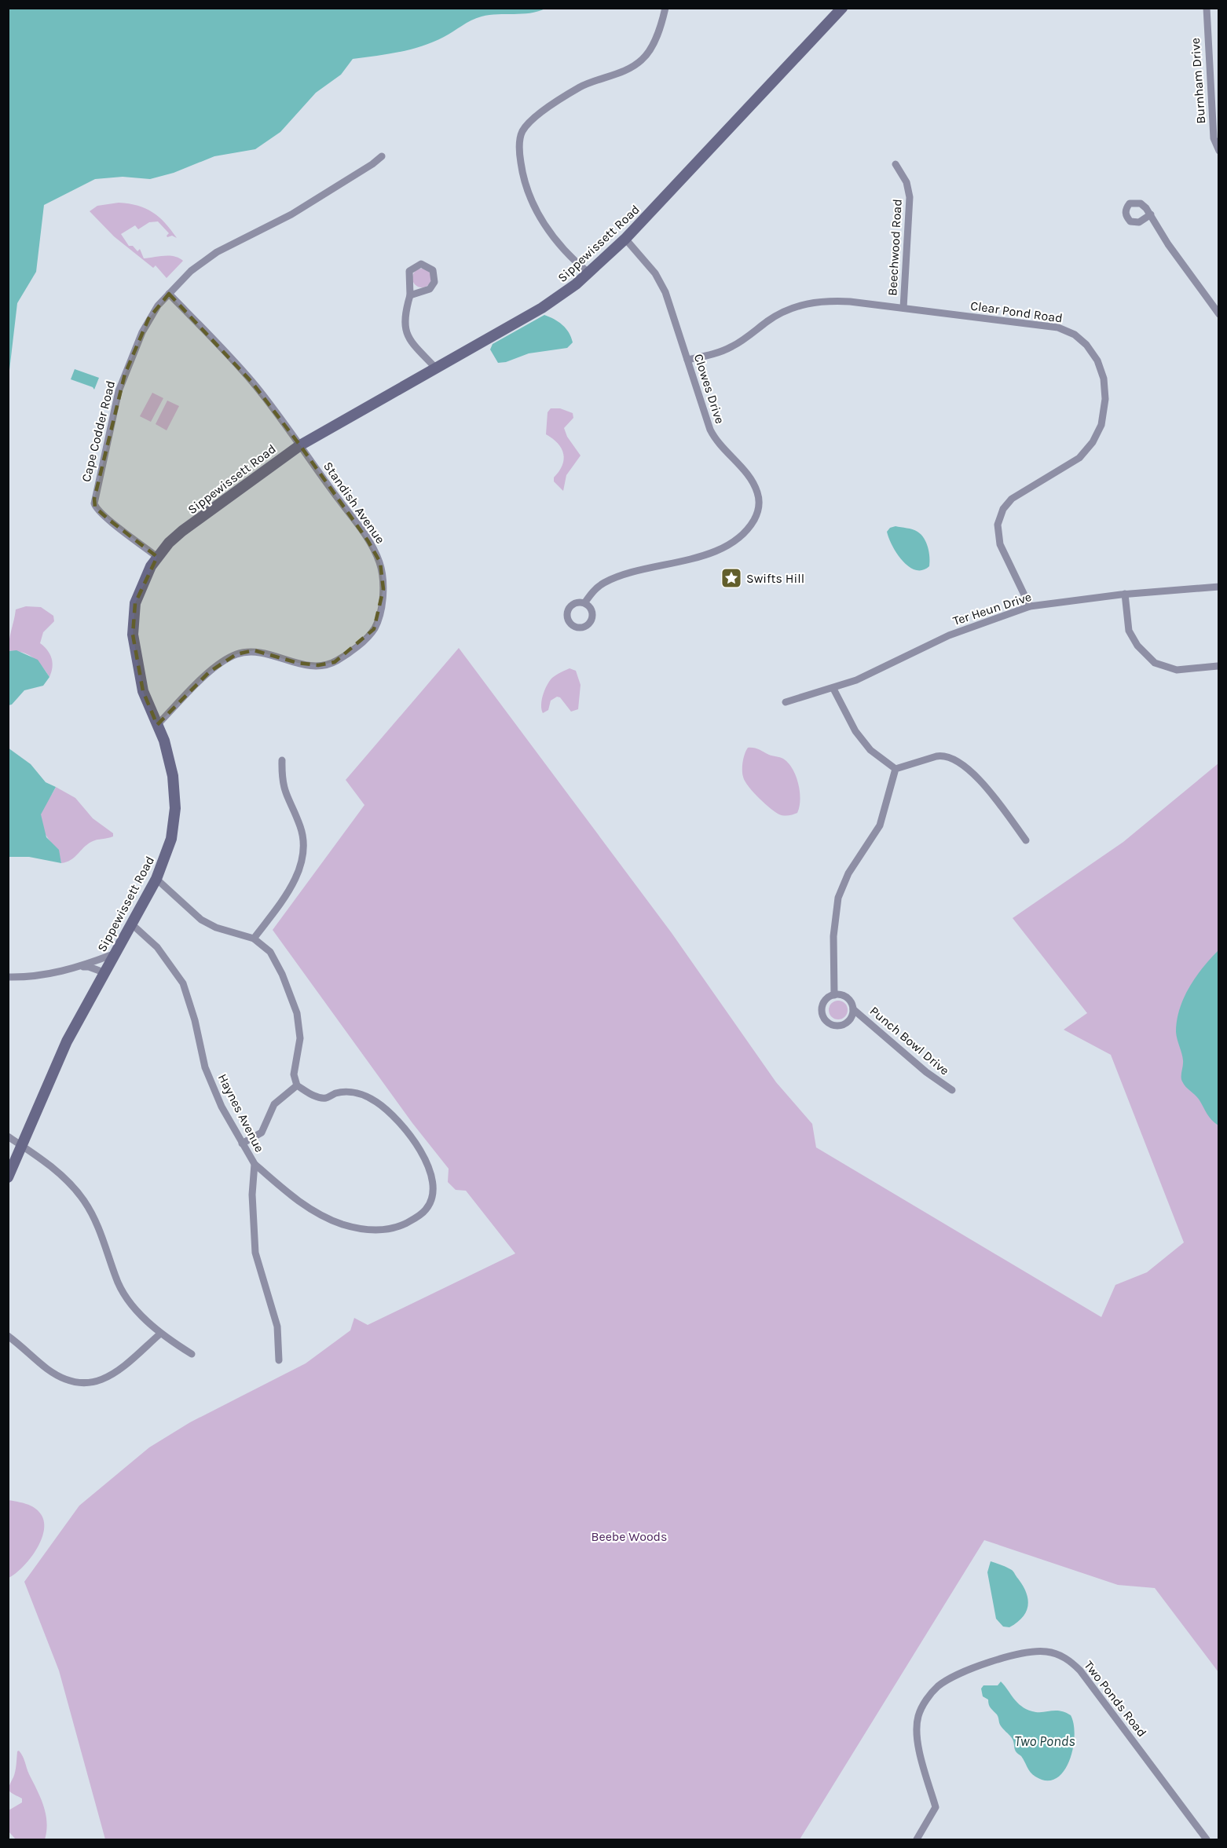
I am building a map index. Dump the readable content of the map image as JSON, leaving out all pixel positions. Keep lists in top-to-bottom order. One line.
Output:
{"streets":{"main road":["Sippewissett Road"],"street":["Burnham Drive","Beechwood Road","Clear Pond Road","Clowes Drive","Cape Codder Road","Standish Avenue","Ter Heun Drive","Punch Bowl Drive","Haynes Avenue","Two Ponds Road"]},"crossings":[["Sippewissett Road","Clowes Drive"],["Sippewissett Road","Cape Codder Road"],["Sippewissett Road","Standish Avenue"],["Sippewissett Road","Haynes Avenue"],["Beechwood Road","Clear Pond Road"],["Clear Pond Road","Clowes Drive"],["Clear Pond Road","Ter Heun Drive"],["Cape Codder Road","Standish Avenue"]],"water":["Two Ponds"],"parks":["Beebe Woods"],"places":{"place":["Swifts Hill"]}}
